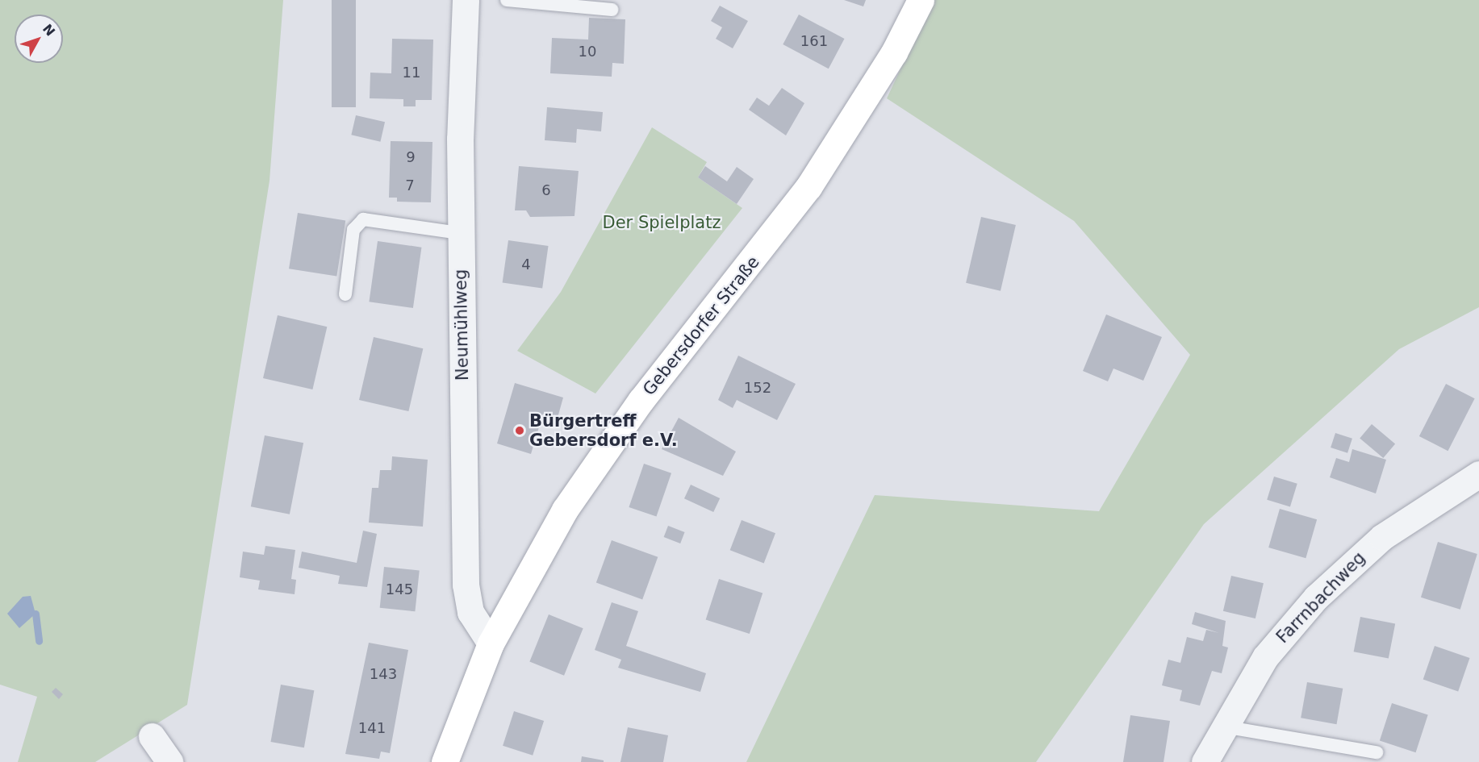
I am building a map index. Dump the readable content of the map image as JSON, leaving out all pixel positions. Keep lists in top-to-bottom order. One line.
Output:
{"streets":{"main road":["Gebersdorfer Straße"],"street":["Neumühlweg","Farrnbachweg"]},"crossings":[["Neumühlweg","Gebersdorfer Straße"]],"parks":["Der Spielplatz"],"places":["Bürgertreff Gebersdorf e.V."],"house_numbers":["161","10","11","9","7","6","4","152","145","143","141"],"north":"top right"}
